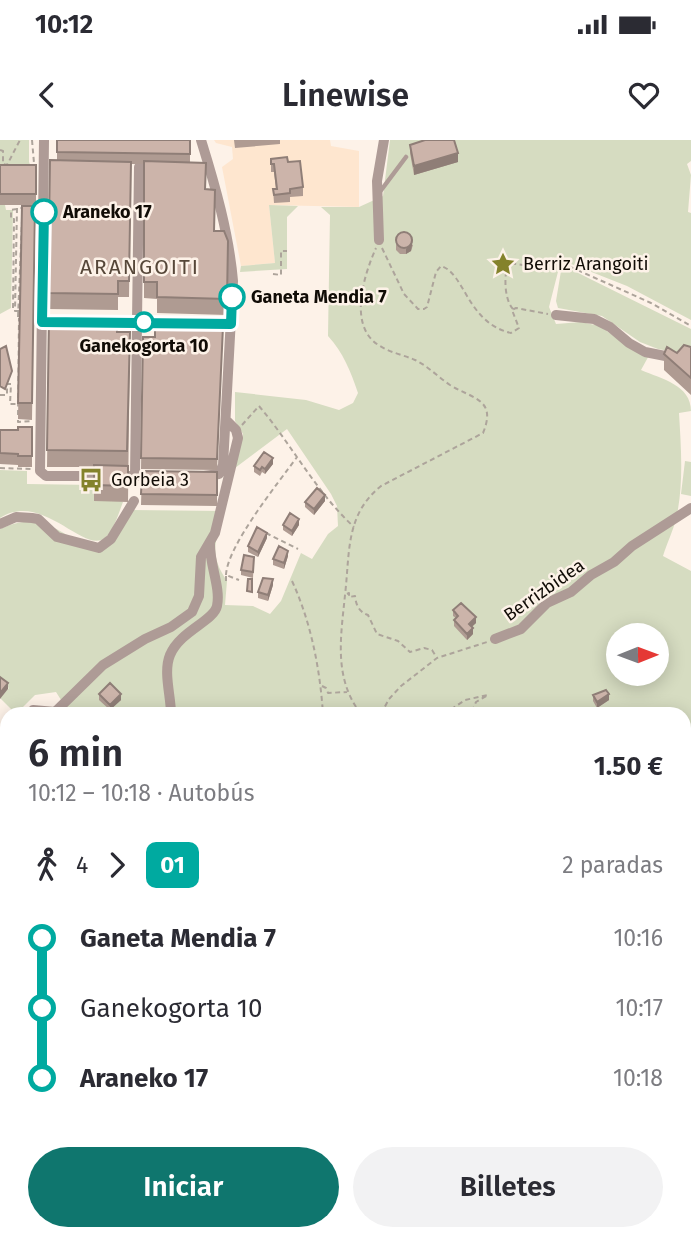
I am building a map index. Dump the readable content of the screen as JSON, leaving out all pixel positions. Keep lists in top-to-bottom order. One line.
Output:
{"streets":{"street":["Berrizbidea"]},"districts":["ARANGOITI"],"places":{"other":["Araneko 17","Ganeta Mendia 7","Ganekogorta 10"],"place":["Berriz Arangoiti"],"bus stop":["Gorbeia 3"]},"lines":["bus line 01"],"north":"right","page":{"status":"10:12","header":"Linewise","heading":["6 min","10:12 – 10:18 · Autobús","1.50 €"],"legs":["4","01","2 paradas"],"list":[{"name":"Ganeta Mendia 7","value":"10:16"},{"name":"Ganekogorta 10","value":"10:17"},{"name":"Araneko 17","value":"10:18"}],"buttons":["Iniciar","Billetes"]}}
